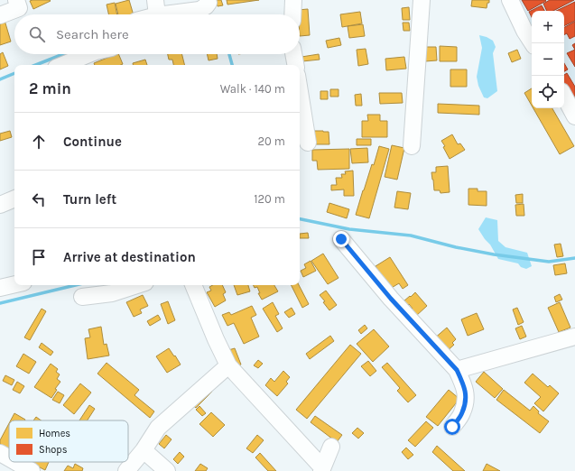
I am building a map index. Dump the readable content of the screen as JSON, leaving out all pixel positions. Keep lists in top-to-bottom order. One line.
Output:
{"legend":["Homes","Shops"],"page":{"map_buttons":["+","−"],"search":"Search here","heading":["2 min","Walk · 140 m"],"list":[["Continue","20 m"],["Turn left","120 m"],"Arrive at destination"]}}
